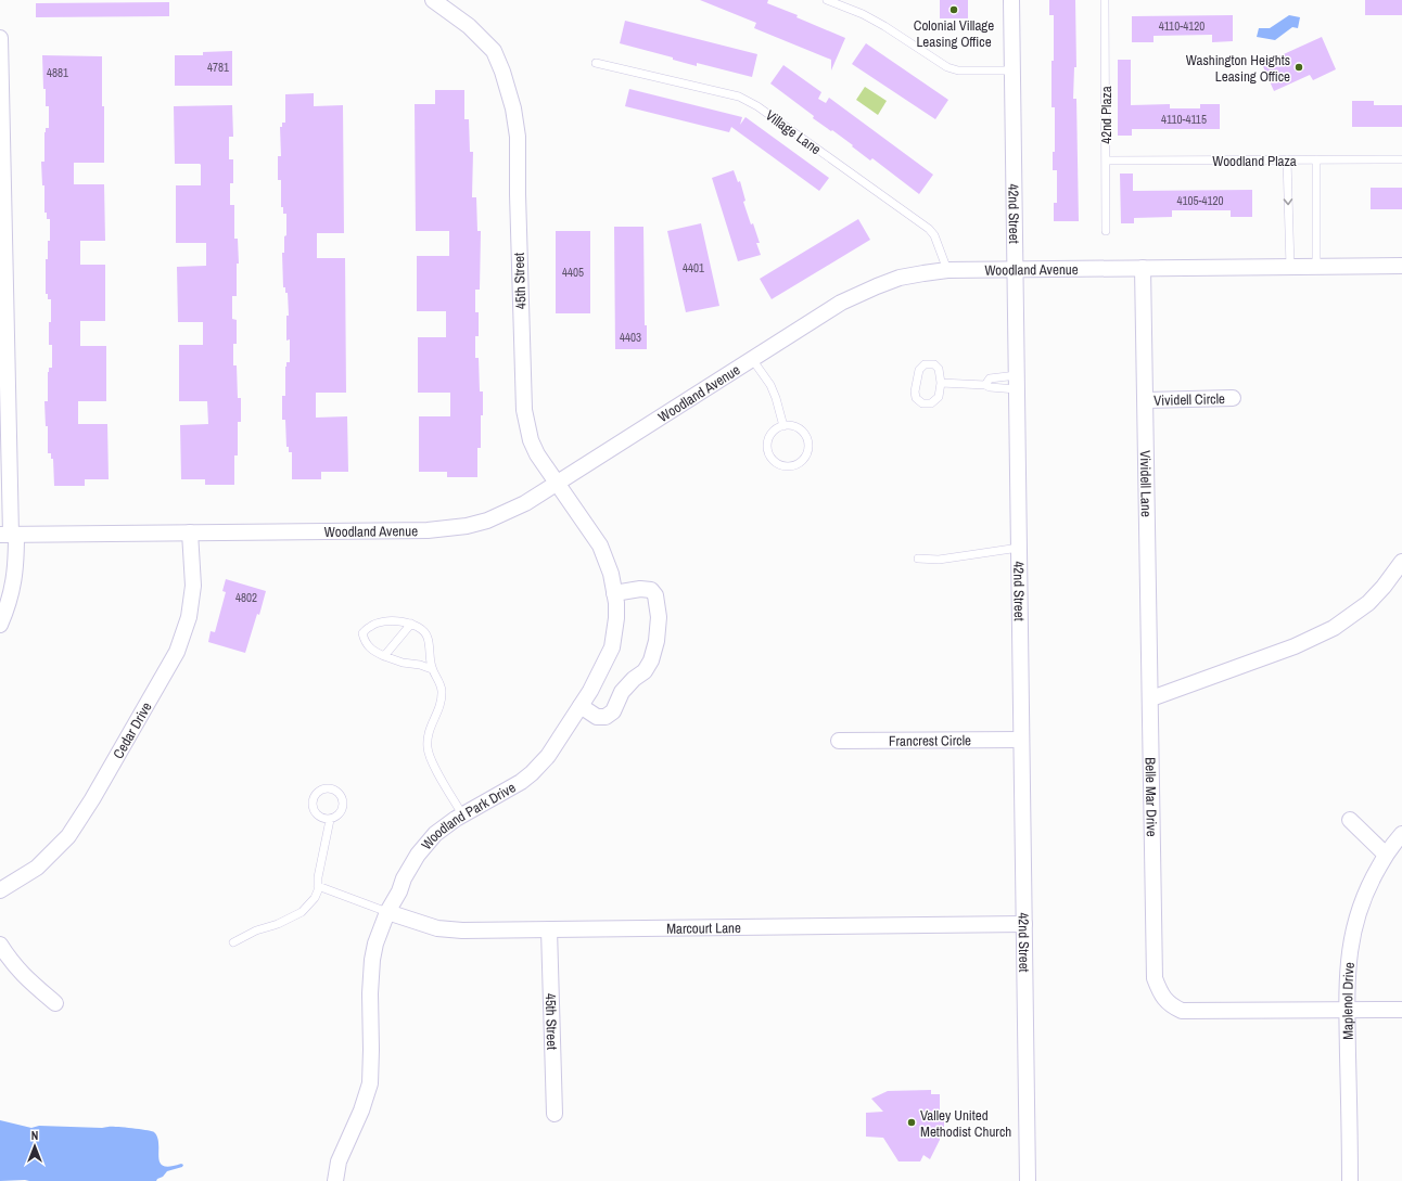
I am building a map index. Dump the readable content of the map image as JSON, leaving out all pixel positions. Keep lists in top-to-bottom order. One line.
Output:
{"streets":{"street":["42nd Street","Woodland Avenue","45th Street","Vividell Circle","Vividell Lane","Cedar Drive","Francrest Circle","Belle Mar Drive","Woodland Park Drive","Marcourt Lane","Maplenol Drive"],"lane":["42nd Plaza","Village Lane","Woodland Plaza"]},"crossings":[["42nd Plaza","Woodland Plaza"],["Village Lane","Woodland Avenue"],["42nd Street","Woodland Avenue"],["42nd Street","Francrest Circle"],["42nd Street","Marcourt Lane"],["Woodland Avenue","45th Street"],["Woodland Avenue","Vividell Lane"],["Woodland Avenue","Cedar Drive"],["Woodland Avenue","Woodland Park Drive"],["45th Street","Woodland Park Drive"],["45th Street","Marcourt Lane"],["Vividell Circle","Vividell Lane"],["Vividell Lane","Belle Mar Drive"],["Belle Mar Drive","Maplenol Drive"],["Woodland Park Drive","Marcourt Lane"]],"places":["Colonial Village Leasing Office","Washington Heights Leasing Office","Valley United Methodist Church"],"house_numbers":["4110-4120","4781","4881","4110-4115","4105-4120","4401","4405","4403","4802"],"north":"top"}
